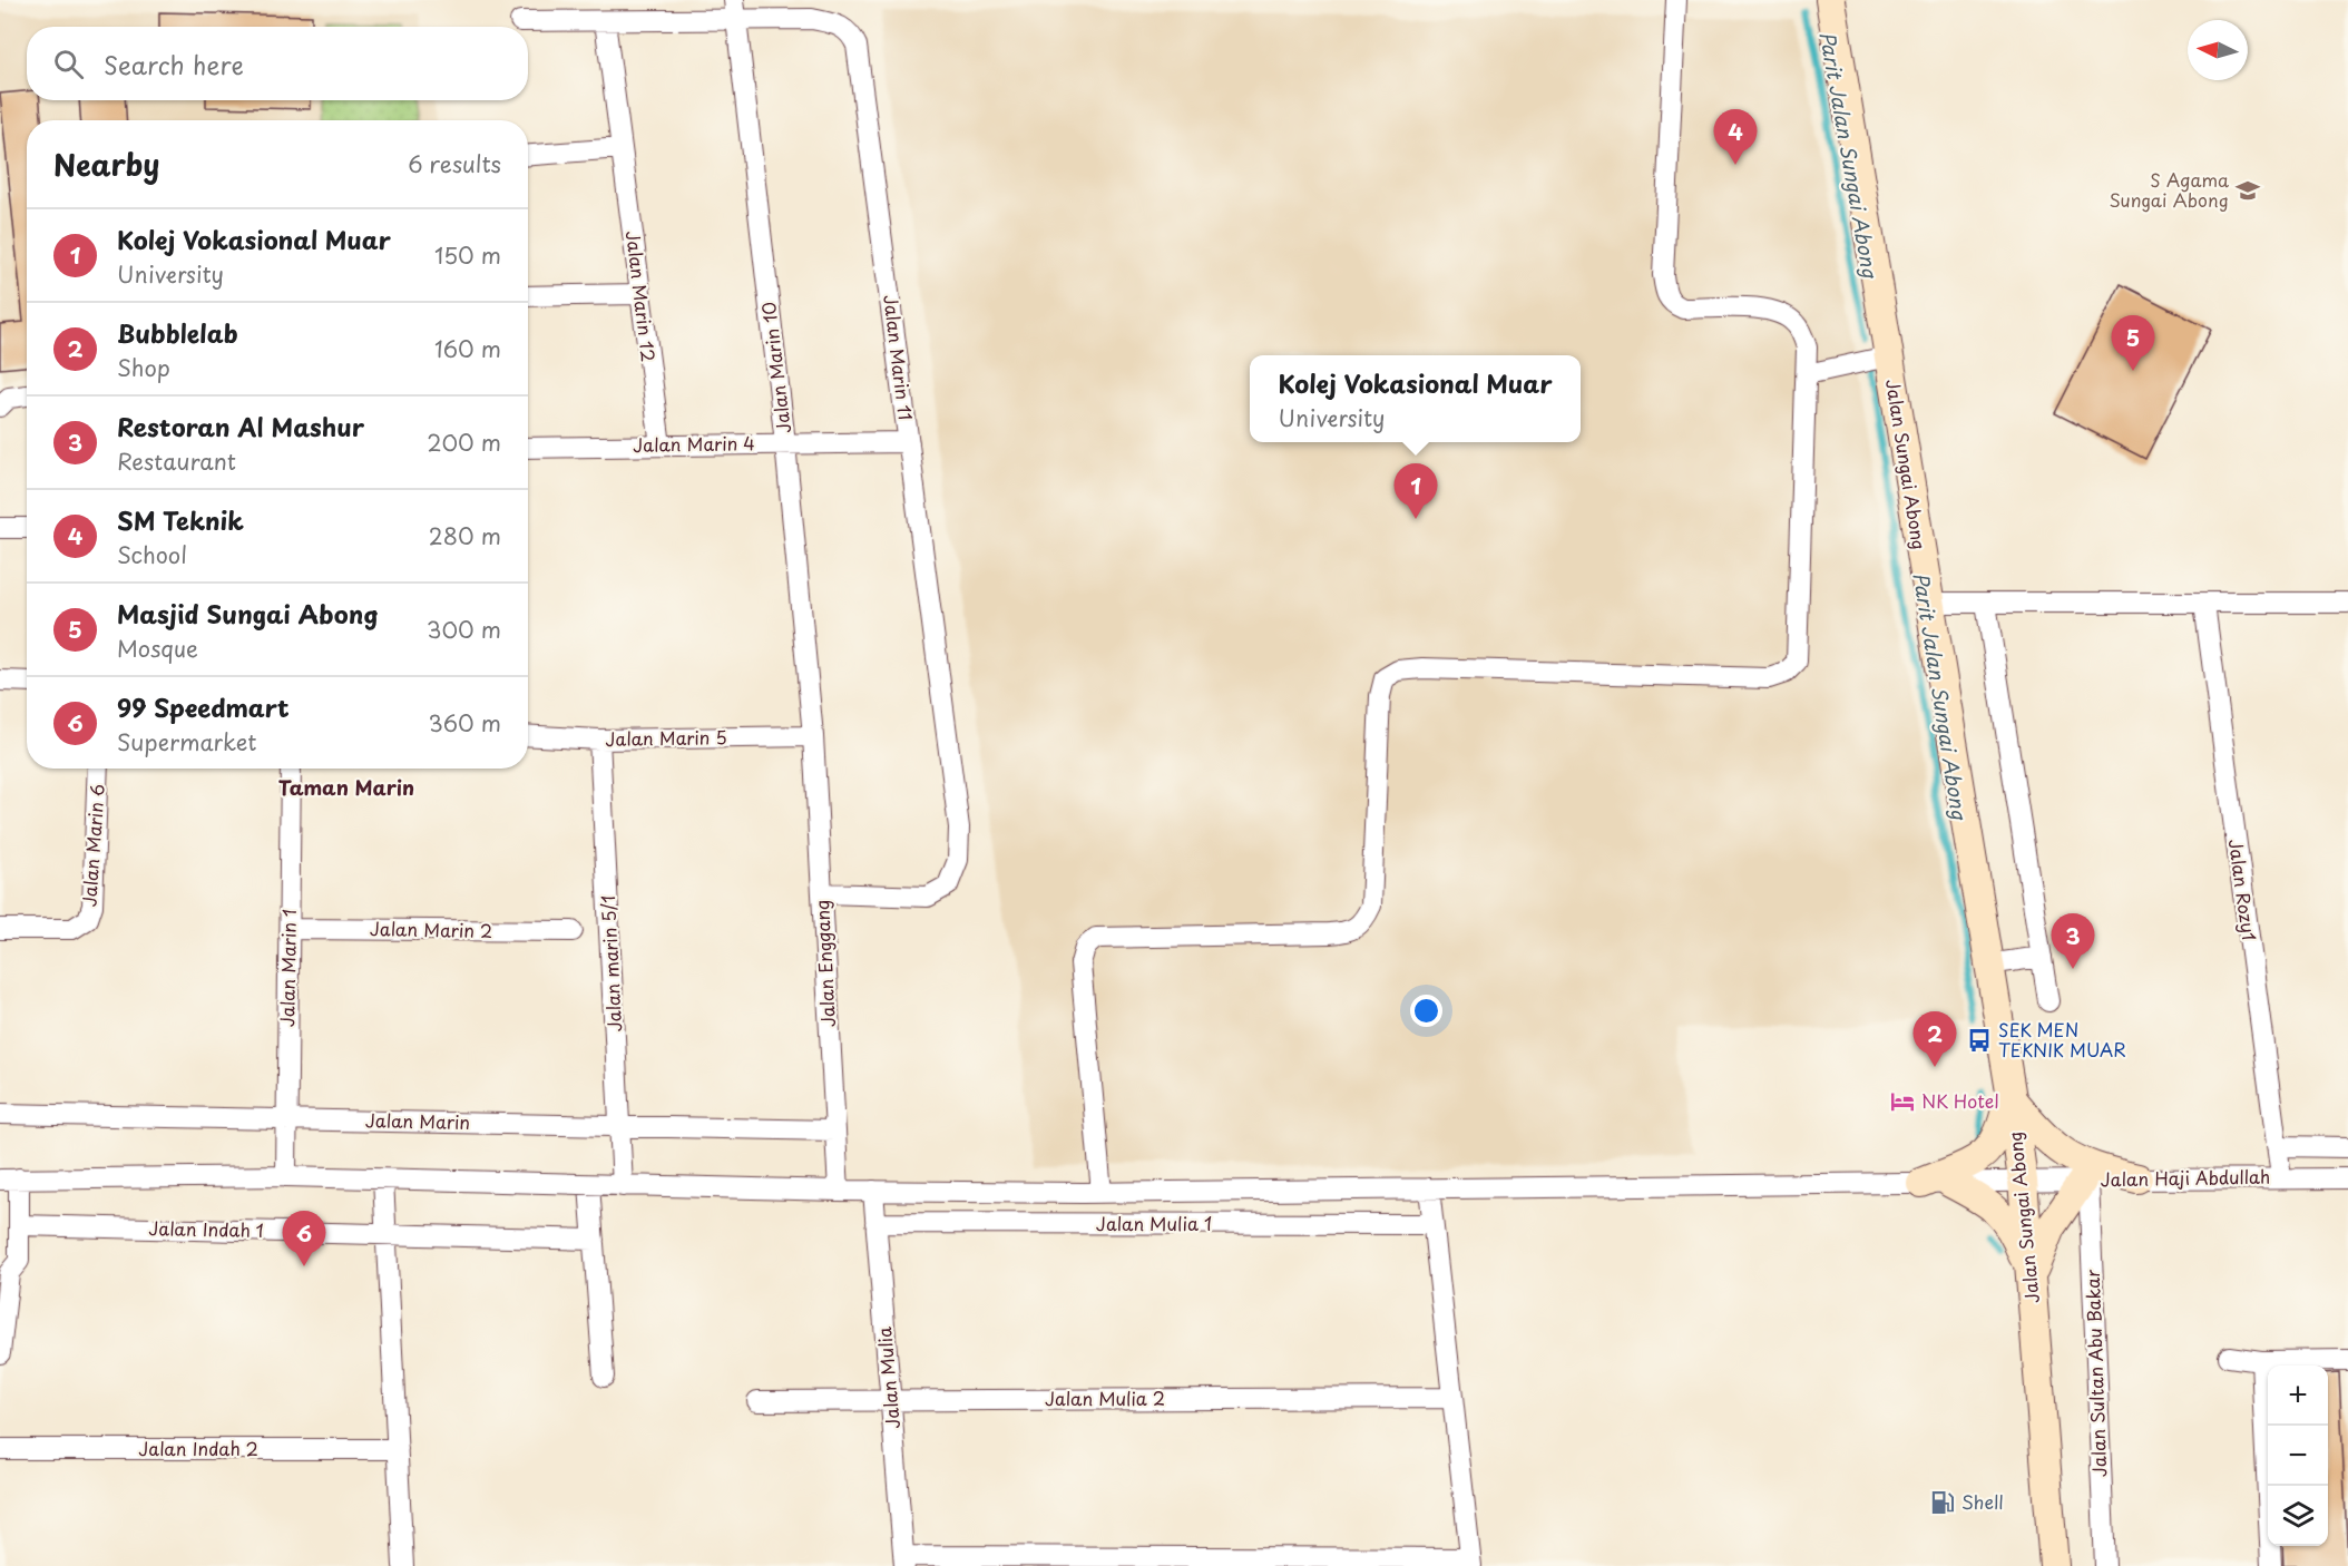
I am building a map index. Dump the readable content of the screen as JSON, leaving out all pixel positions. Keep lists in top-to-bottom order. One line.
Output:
{"streets":{"street":["Jalan Marin 12","Jalan Marin 11","Jalan Marin 10","Jalan Marin 4","Jalan Sungai Abong","Jalan Marin 5","Jalan Marin 6","Jalan Rozy1","Jalan Marin 2","Jalan marin 5/1","Jalan Enggang","Jalan Marin 1","Jalan Marin","Jalan Haji Abdullah","Jalan Mulia 1","Jalan Indah 1","Jalan Sultan Abu Bakar","Jalan Mulia","Jalan Mulia 2","Jalan Indah 2"]},"crossings":[["Jalan Marin 12","Jalan Marin 11"],["Jalan Marin 12","Jalan Marin 4"],["Jalan Marin 11","Jalan Marin 10"],["Jalan Marin 11","Jalan Marin 4"],["Jalan Marin 11","Jalan Enggang"],["Jalan Marin 10","Jalan Marin 4"],["Jalan Marin 10","Jalan Marin 5"],["Jalan Marin 10","Jalan Enggang"],["Jalan Sungai Abong","Jalan Haji Abdullah"],["Jalan Marin 5","Jalan marin 5/1"],["Jalan Marin 5","Jalan Enggang"],["Jalan Rozy1","Jalan Haji Abdullah"],["Jalan Marin 2","Jalan Marin 1"],["Jalan marin 5/1","Jalan Marin"],["Jalan marin 5/1","Jalan Haji Abdullah"],["Jalan Enggang","Jalan Marin"],["Jalan Enggang","Jalan Haji Abdullah"],["Jalan Marin 1","Jalan Marin"],["Jalan Marin 1","Jalan Haji Abdullah"],["Jalan Haji Abdullah","Jalan Sultan Abu Bakar"],["Jalan Haji Abdullah","Jalan Mulia"],["Jalan Mulia 1","Jalan Mulia"],["Jalan Mulia","Jalan Mulia 2"]],"districts":["Taman Marin"],"water":["Parit Jalan Sungai Abong"],"places":{"school or university":["S Agama Sungai Abong"],"bus stop":["SEK MEN TEKNIK MUAR"],"hotel":["NK Hotel"],"fuel station":["Shell"]},"north":"left","page":{"search":"Search here","pins":["4","5","1","3","2","6"],"heading":["Nearby","6 results"],"list":[{"mark":"1","name":"Kolej Vokasional Muar","note":"University","value":"150 m"},{"mark":"2","name":"Bubblelab","note":"Shop","value":"160 m"},{"mark":"3","name":"Restoran Al Mashur","note":"Restaurant","value":"200 m"},{"mark":"4","name":"SM Teknik","note":"School","value":"280 m"},{"mark":"5","name":"Masjid Sungai Abong","note":"Mosque","value":"300 m"},{"mark":"6","name":"99 Speedmart","note":"Supermarket","value":"360 m"}],"popup":["Kolej Vokasional Muar","University"],"map_buttons":["+","−"]}}
